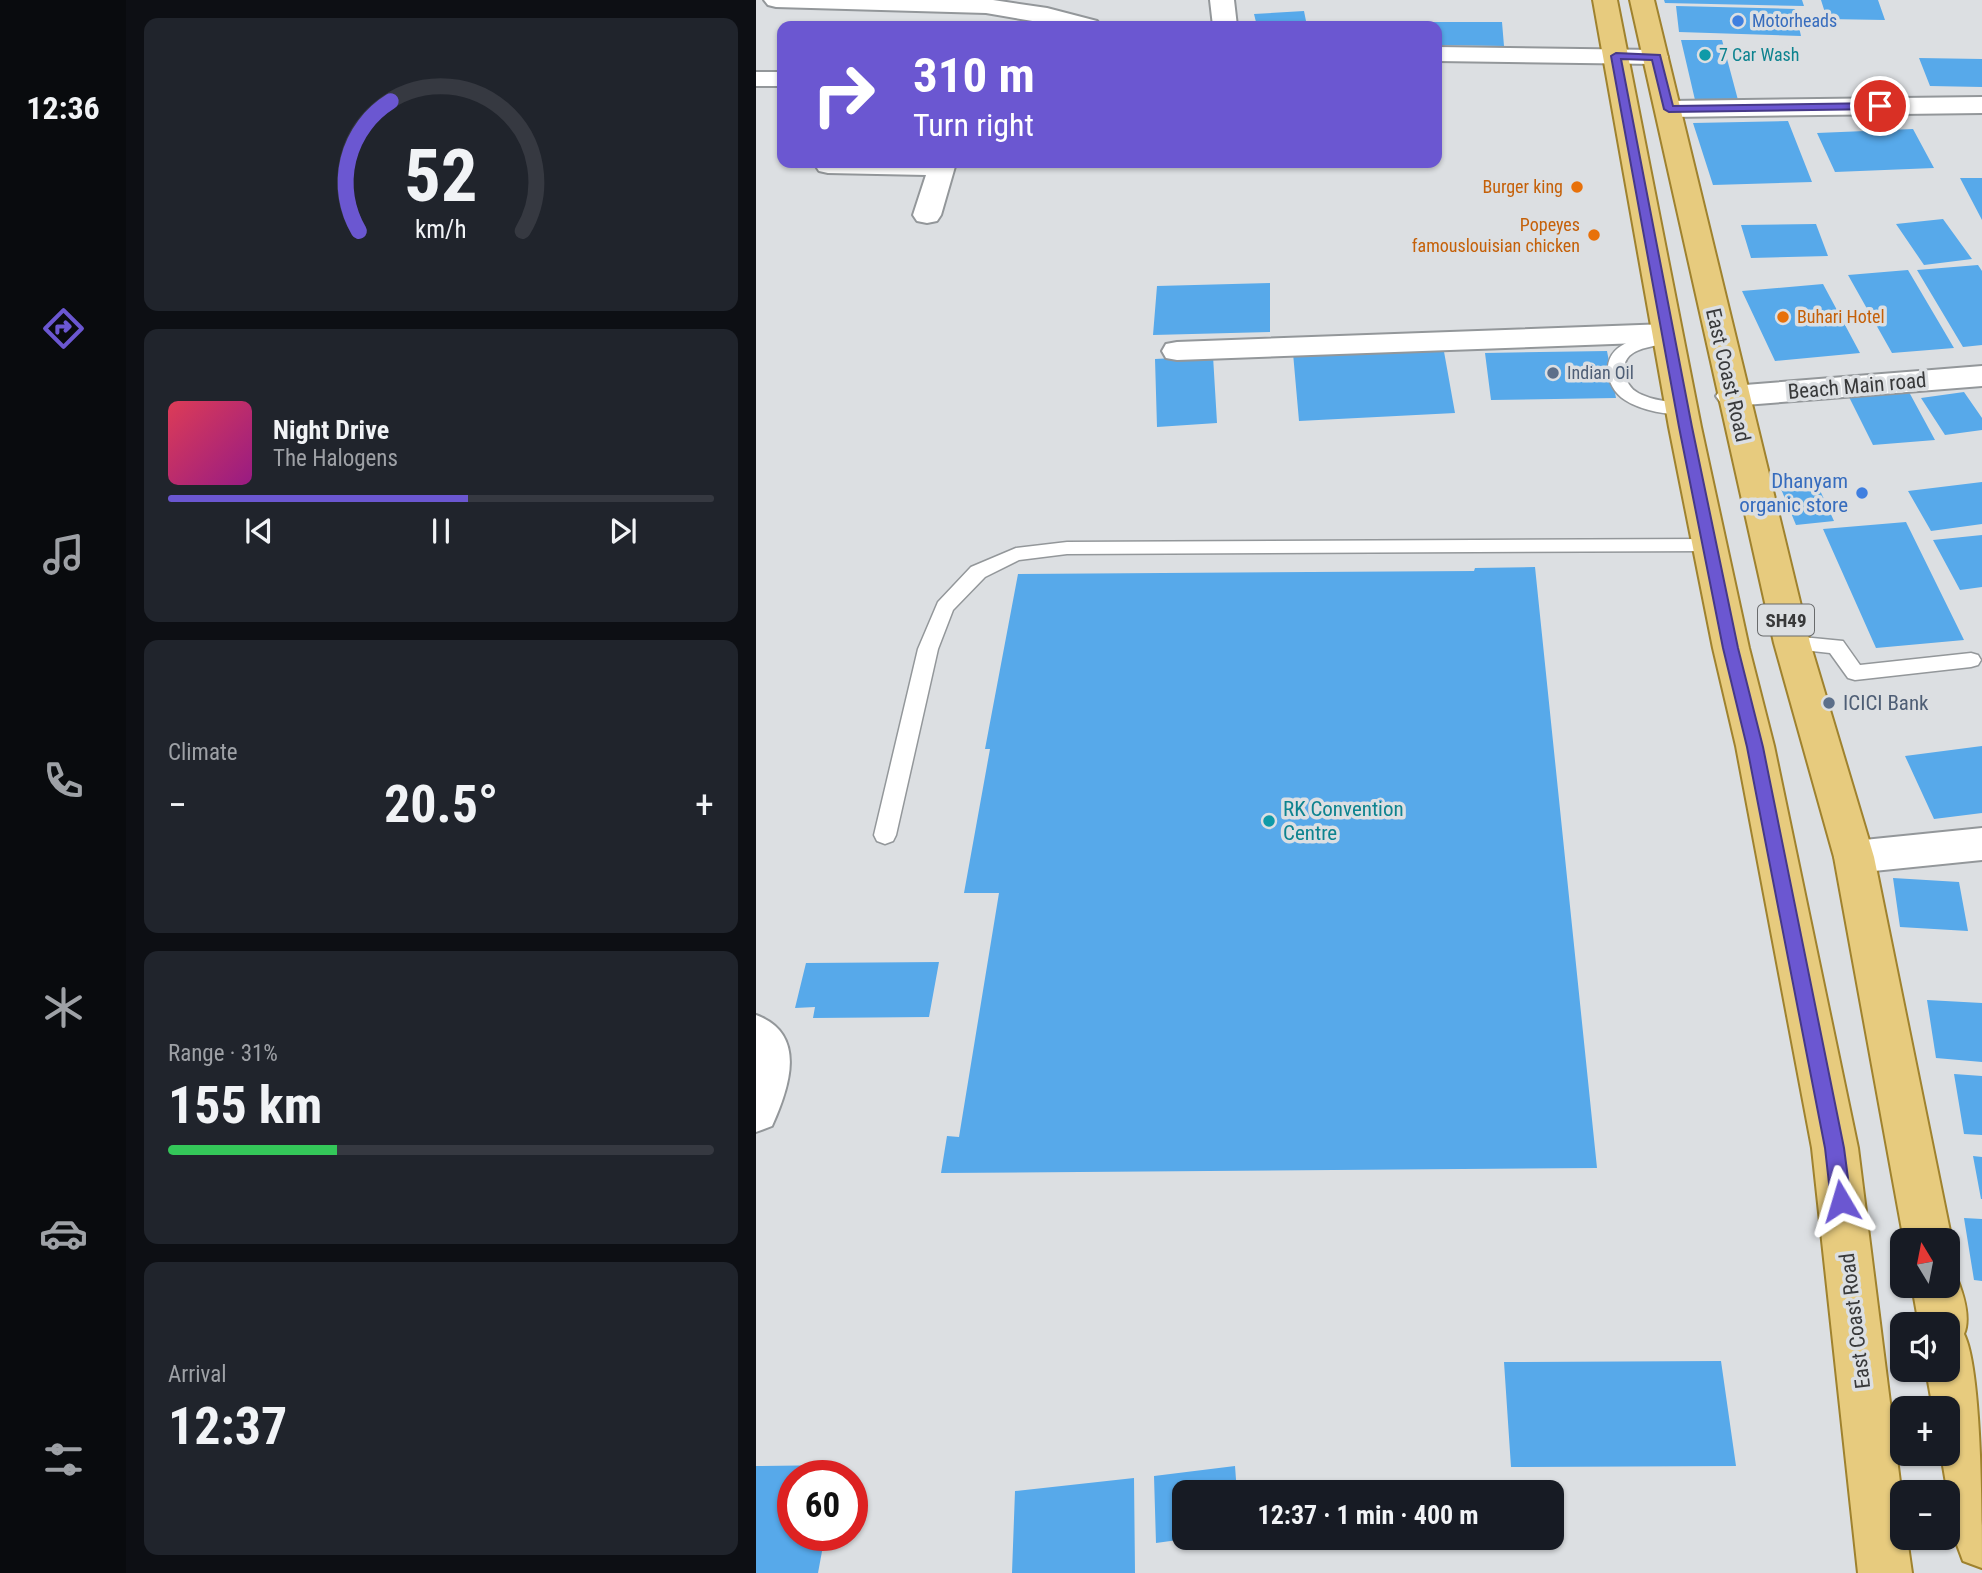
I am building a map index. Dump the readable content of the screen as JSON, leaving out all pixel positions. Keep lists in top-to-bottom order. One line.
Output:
{"streets":{"main road":["East Coast Road","SH49"],"street":["Beach Main road"]},"crossings":[["East Coast Road","Beach Main road"]],"places":["Motorheads","7 Car Wash","Burger king","Popeyes famouslouisian chicken","Buhari Hotel","Indian Oil","Dhanyam organic store","ICICI Bank","RK Convention Centre"],"north":"top","page":{"tabs":"12:36","turn":["310 m","Turn right"],"song":["Night Drive","The Halogens"],"tile":["Climate",["Range · 31%","155 km"],["Arrival","12:37"]],"heat":["−","20.5°","+"],"map_buttons":["+","−"],"limit":"60","trip":"12:37 · 1 min · 400 m","gauge":["52","km/h"]}}
